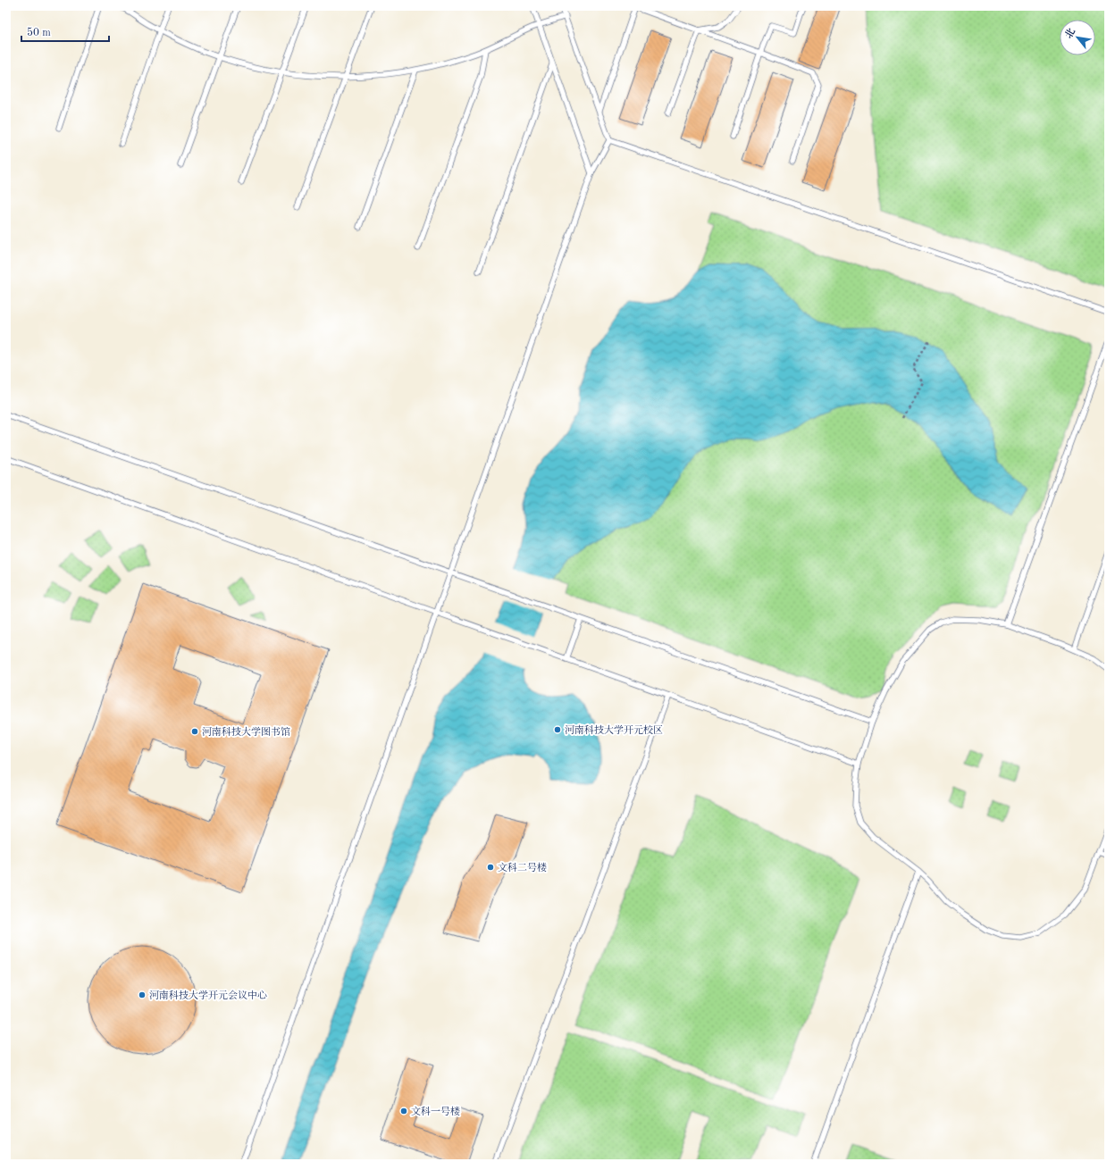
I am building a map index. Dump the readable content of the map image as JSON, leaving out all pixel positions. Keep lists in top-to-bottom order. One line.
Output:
{"places":["河南科技大学开元校区","河南科技大学图书馆","文科二号楼","河南科技大学开元会议中心","文科一号楼"],"scale_bar":"50 m","north":"top left"}
